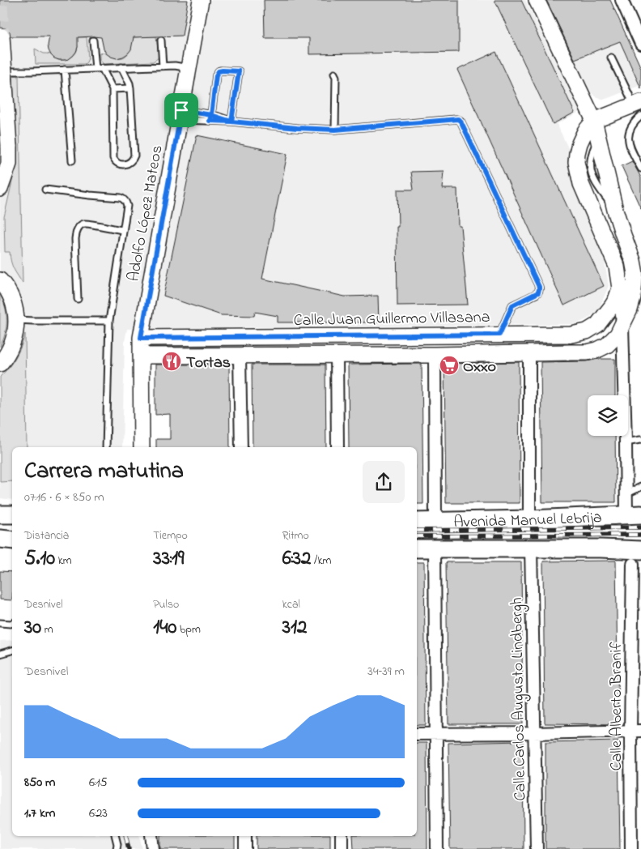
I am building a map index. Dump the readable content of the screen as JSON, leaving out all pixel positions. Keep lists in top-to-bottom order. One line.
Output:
{"streets":{"main road":["Avenida Manuel Lebrija"],"street":["Adolfo López Mateos","Calle Juan Guillermo Villasana","Calle Carlos Augusto Lindbergh","Calle Alberto Branif"]},"crossings":[["Adolfo López Mateos","Calle Juan Guillermo Villasana"],["Avenida Manuel Lebrija","Calle Carlos Augusto Lindbergh"],["Avenida Manuel Lebrija","Calle Alberto Branif"]],"places":{"restaurant":["Tortas"],"supermarket":["Oxxo"]},"page":{"heading":["Carrera matutina","07:16 · 6 × 850 m"],"stats":[["Distancia","5.10 km"],["Tiempo","33:19"],["Ritmo","6:32 /km"],["Desnivel","30 m"],["Pulso","140 bpm"],["kcal","312"]],"chart":["Desnivel","34–39 m"],"list":[{"name":"850 m","note":"6:15"},{"name":"1.7 km","note":"6:23"}]}}
